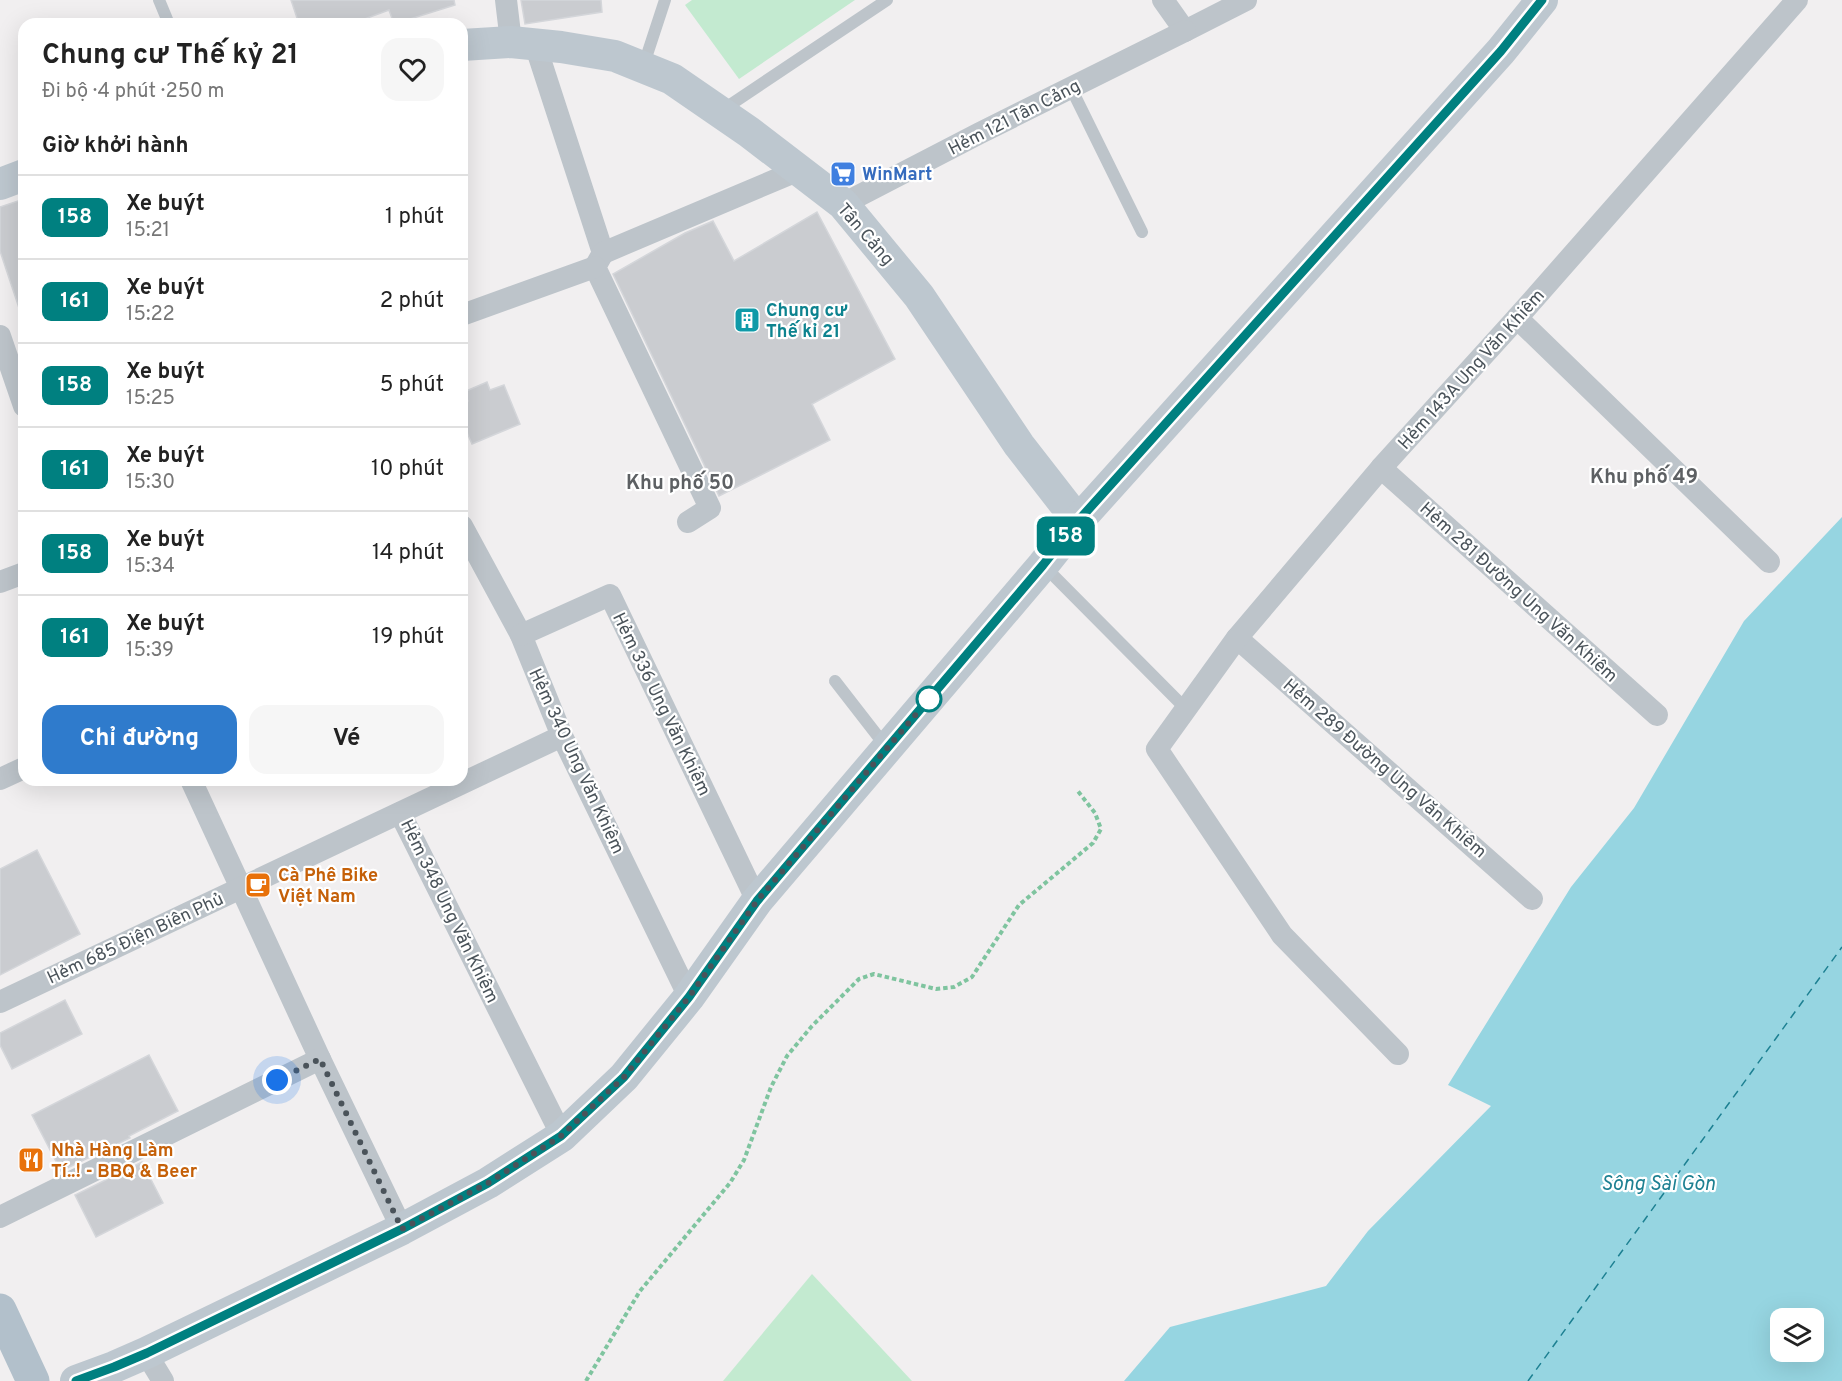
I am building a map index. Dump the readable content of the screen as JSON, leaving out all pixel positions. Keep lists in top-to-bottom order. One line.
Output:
{"streets":{"main road":["Tân Cảng"],"street":["Hẻm 121 Tân Cảng","Hẻm 143A Ung Văn Khiêm","Hẻm 281 Đường Ung Văn Khiêm","Hẻm 336 Ung Văn Khiêm","Hẻm 340 Ung Văn Khiêm","Hẻm 289 Đường Ung Văn Khiêm","Hẻm 348 Ung Văn Khiêm","Hẻm 685 Điện Biên Phủ"]},"crossings":[["Hẻm 121 Tân Cảng","Tân Cảng"],["Hẻm 143A Ung Văn Khiêm","Hẻm 281 Đường Ung Văn Khiêm"],["Hẻm 143A Ung Văn Khiêm","Hẻm 289 Đường Ung Văn Khiêm"],["Hẻm 336 Ung Văn Khiêm","Hẻm 340 Ung Văn Khiêm"],["Hẻm 340 Ung Văn Khiêm","Hẻm 348 Ung Văn Khiêm"],["Hẻm 348 Ung Văn Khiêm","Hẻm 685 Điện Biên Phủ"]],"districts":["Khu phố 49","Khu phố 50"],"water":["Sông Sài Gòn"],"places":{"supermarket":["WinMart"],"building":["Chung cư Thế kỉ 21"],"cafe":["Cà Phê Bike Việt Nam"],"restaurant":["Nhà Hàng Làm Tí..! - BBQ & Beer"]},"lines":["bus line 158"],"page":{"on_map":"158","heading":[["Chung cư Thế kỷ 21","Đi bộ · 4 phút · 250 m"],"Giờ khởi hành"],"list":[{"mark":"158","name":"Xe buýt","note":"15:21","value":"1 phút"},{"mark":"161","name":"Xe buýt","note":"15:22","value":"2 phút"},{"mark":"158","name":"Xe buýt","note":"15:25","value":"5 phút"},{"mark":"161","name":"Xe buýt","note":"15:30","value":"10 phút"},{"mark":"158","name":"Xe buýt","note":"15:34","value":"14 phút"},{"mark":"161","name":"Xe buýt","note":"15:39","value":"19 phút"}],"buttons":["Chỉ đường","Vé"]}}
